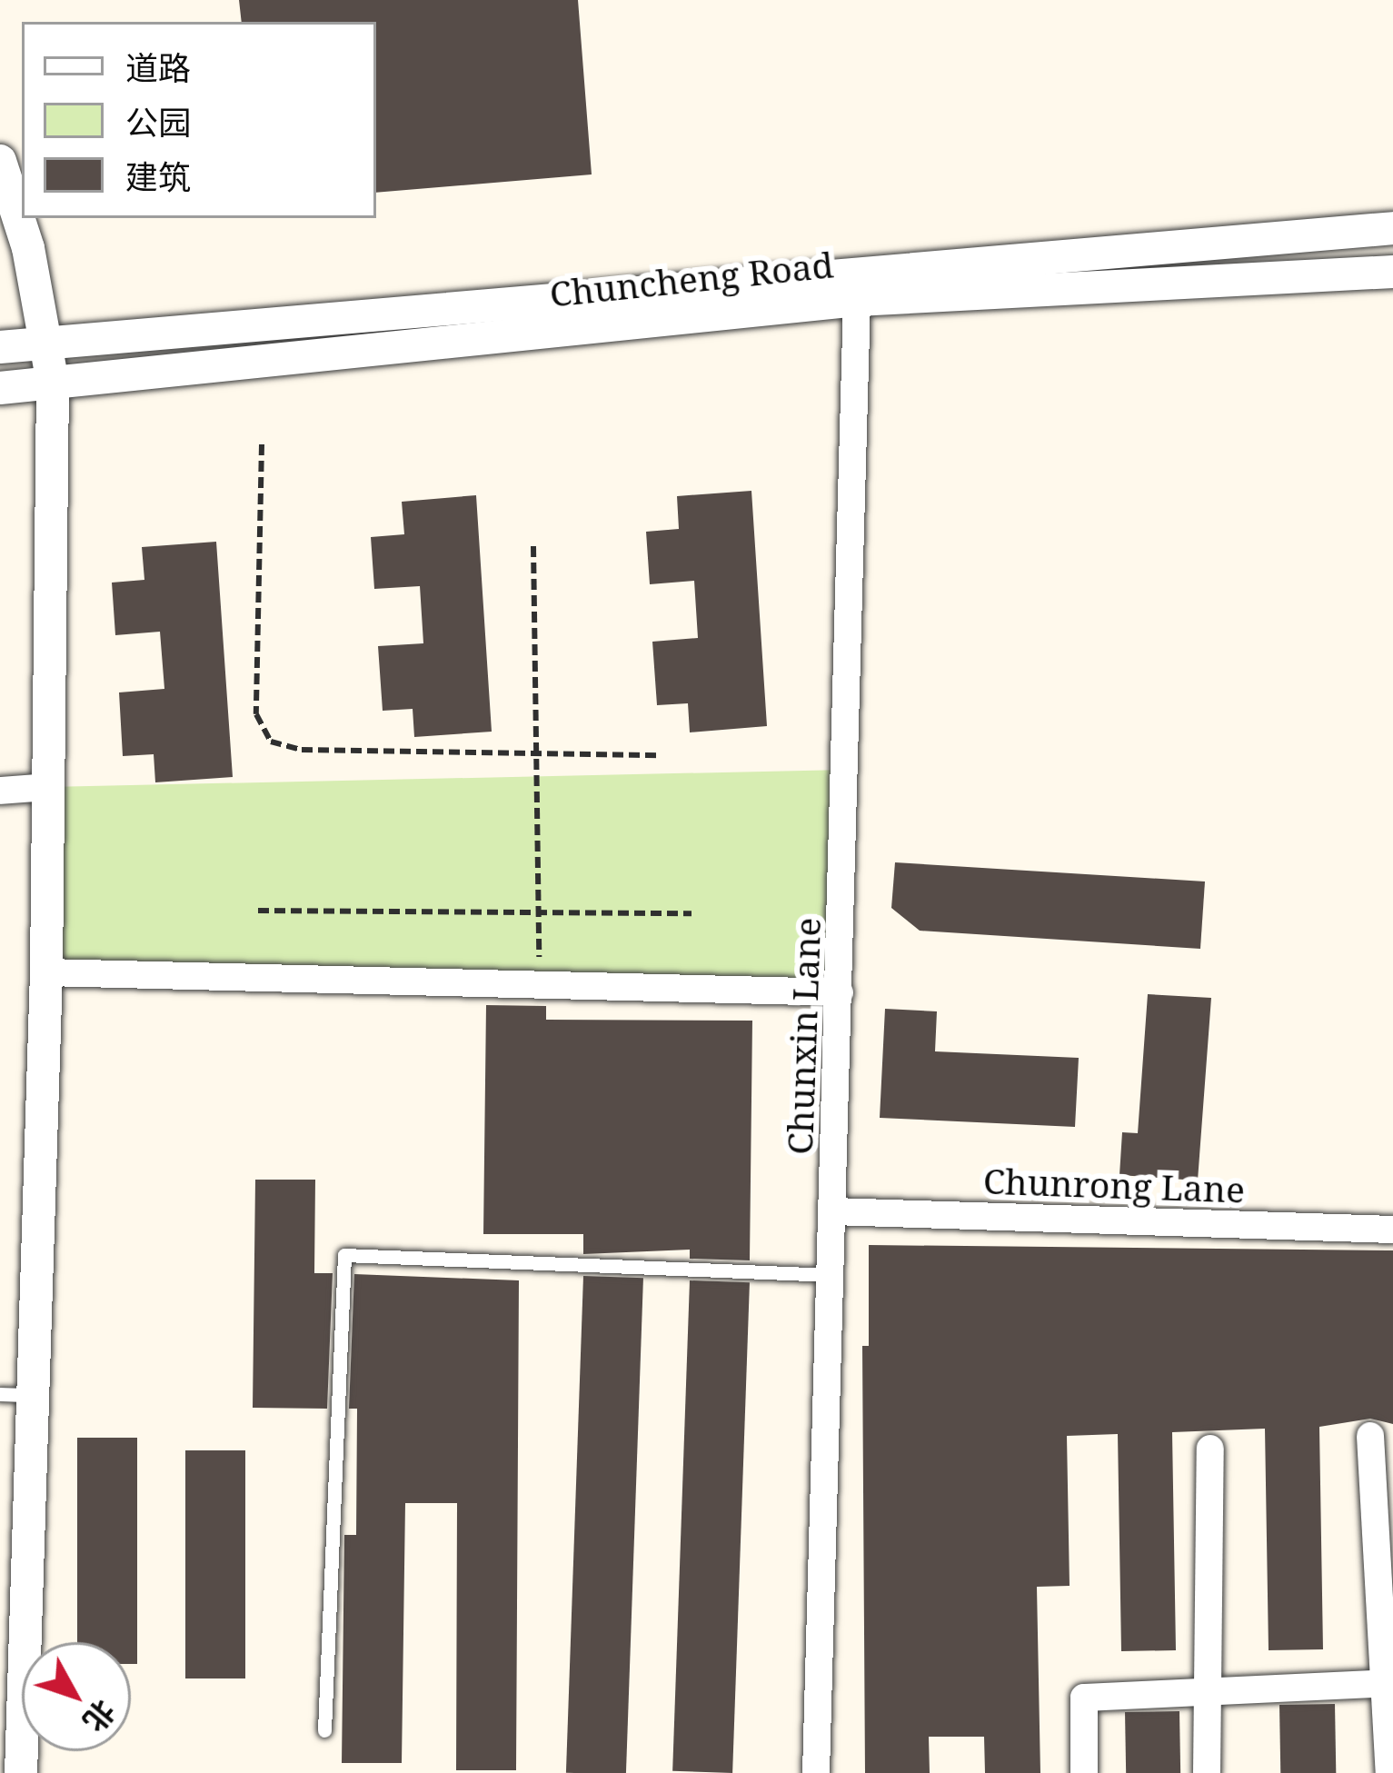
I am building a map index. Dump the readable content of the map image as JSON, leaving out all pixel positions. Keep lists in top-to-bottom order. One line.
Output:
{"streets":{"street":["Chuncheng Road","Chunxin Lane","Chunrong Lane"]},"crossings":[["Chuncheng Road","Chunxin Lane"],["Chunxin Lane","Chunrong Lane"]],"legend":["道路","公园","建筑"],"north":"bottom right"}
